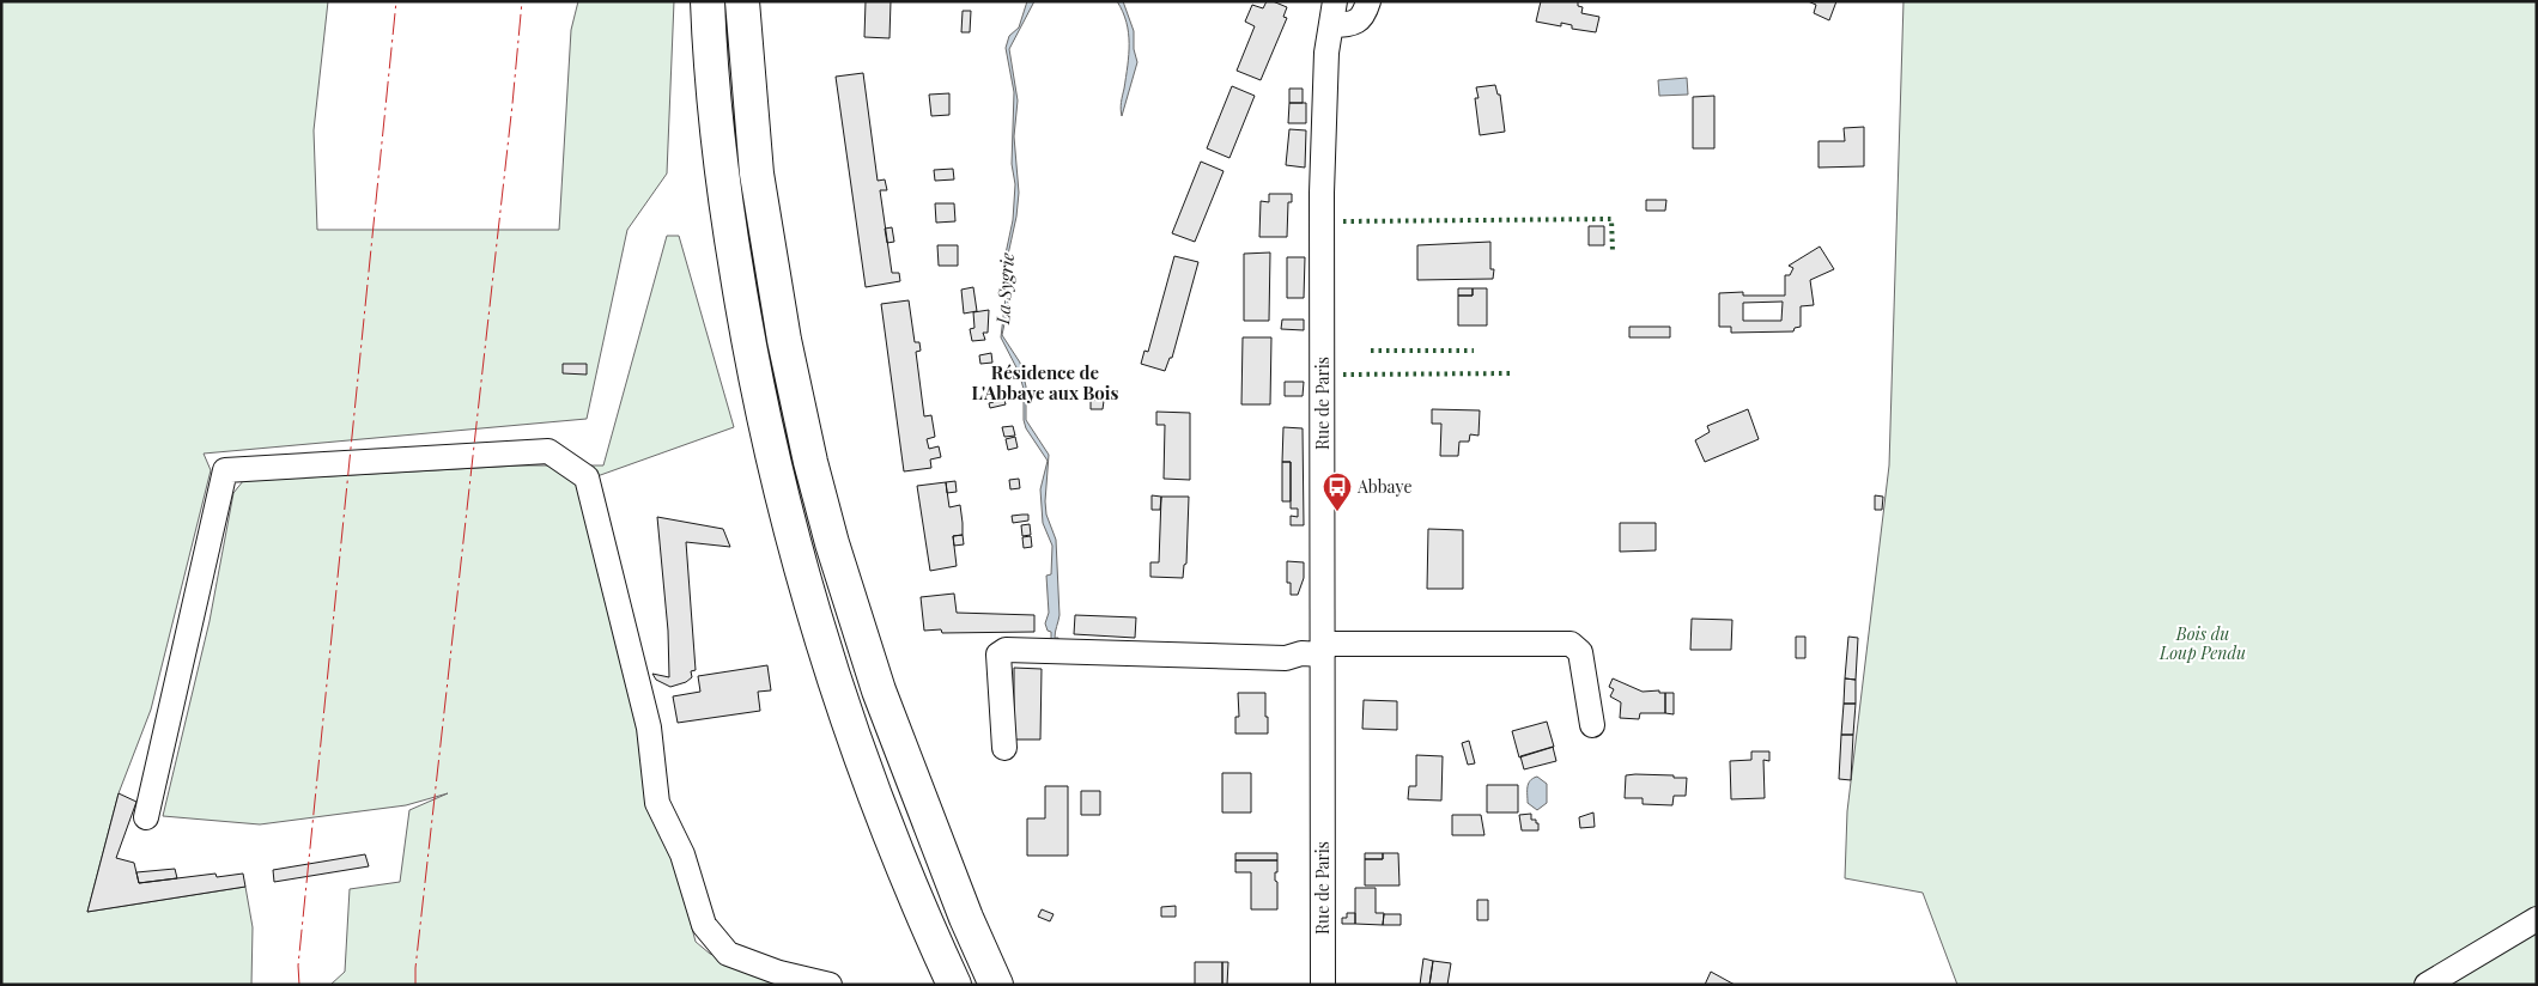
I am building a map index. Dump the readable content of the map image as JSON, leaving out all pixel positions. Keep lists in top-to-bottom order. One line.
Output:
{"streets":{"street":["Rue de Paris"]},"districts":["Résidence de L'Abbaye aux Bois"],"water":["La Sygrie"],"parks":["Bois du Loup Pendu"],"places":{"bus stop":["Abbaye"]}}
